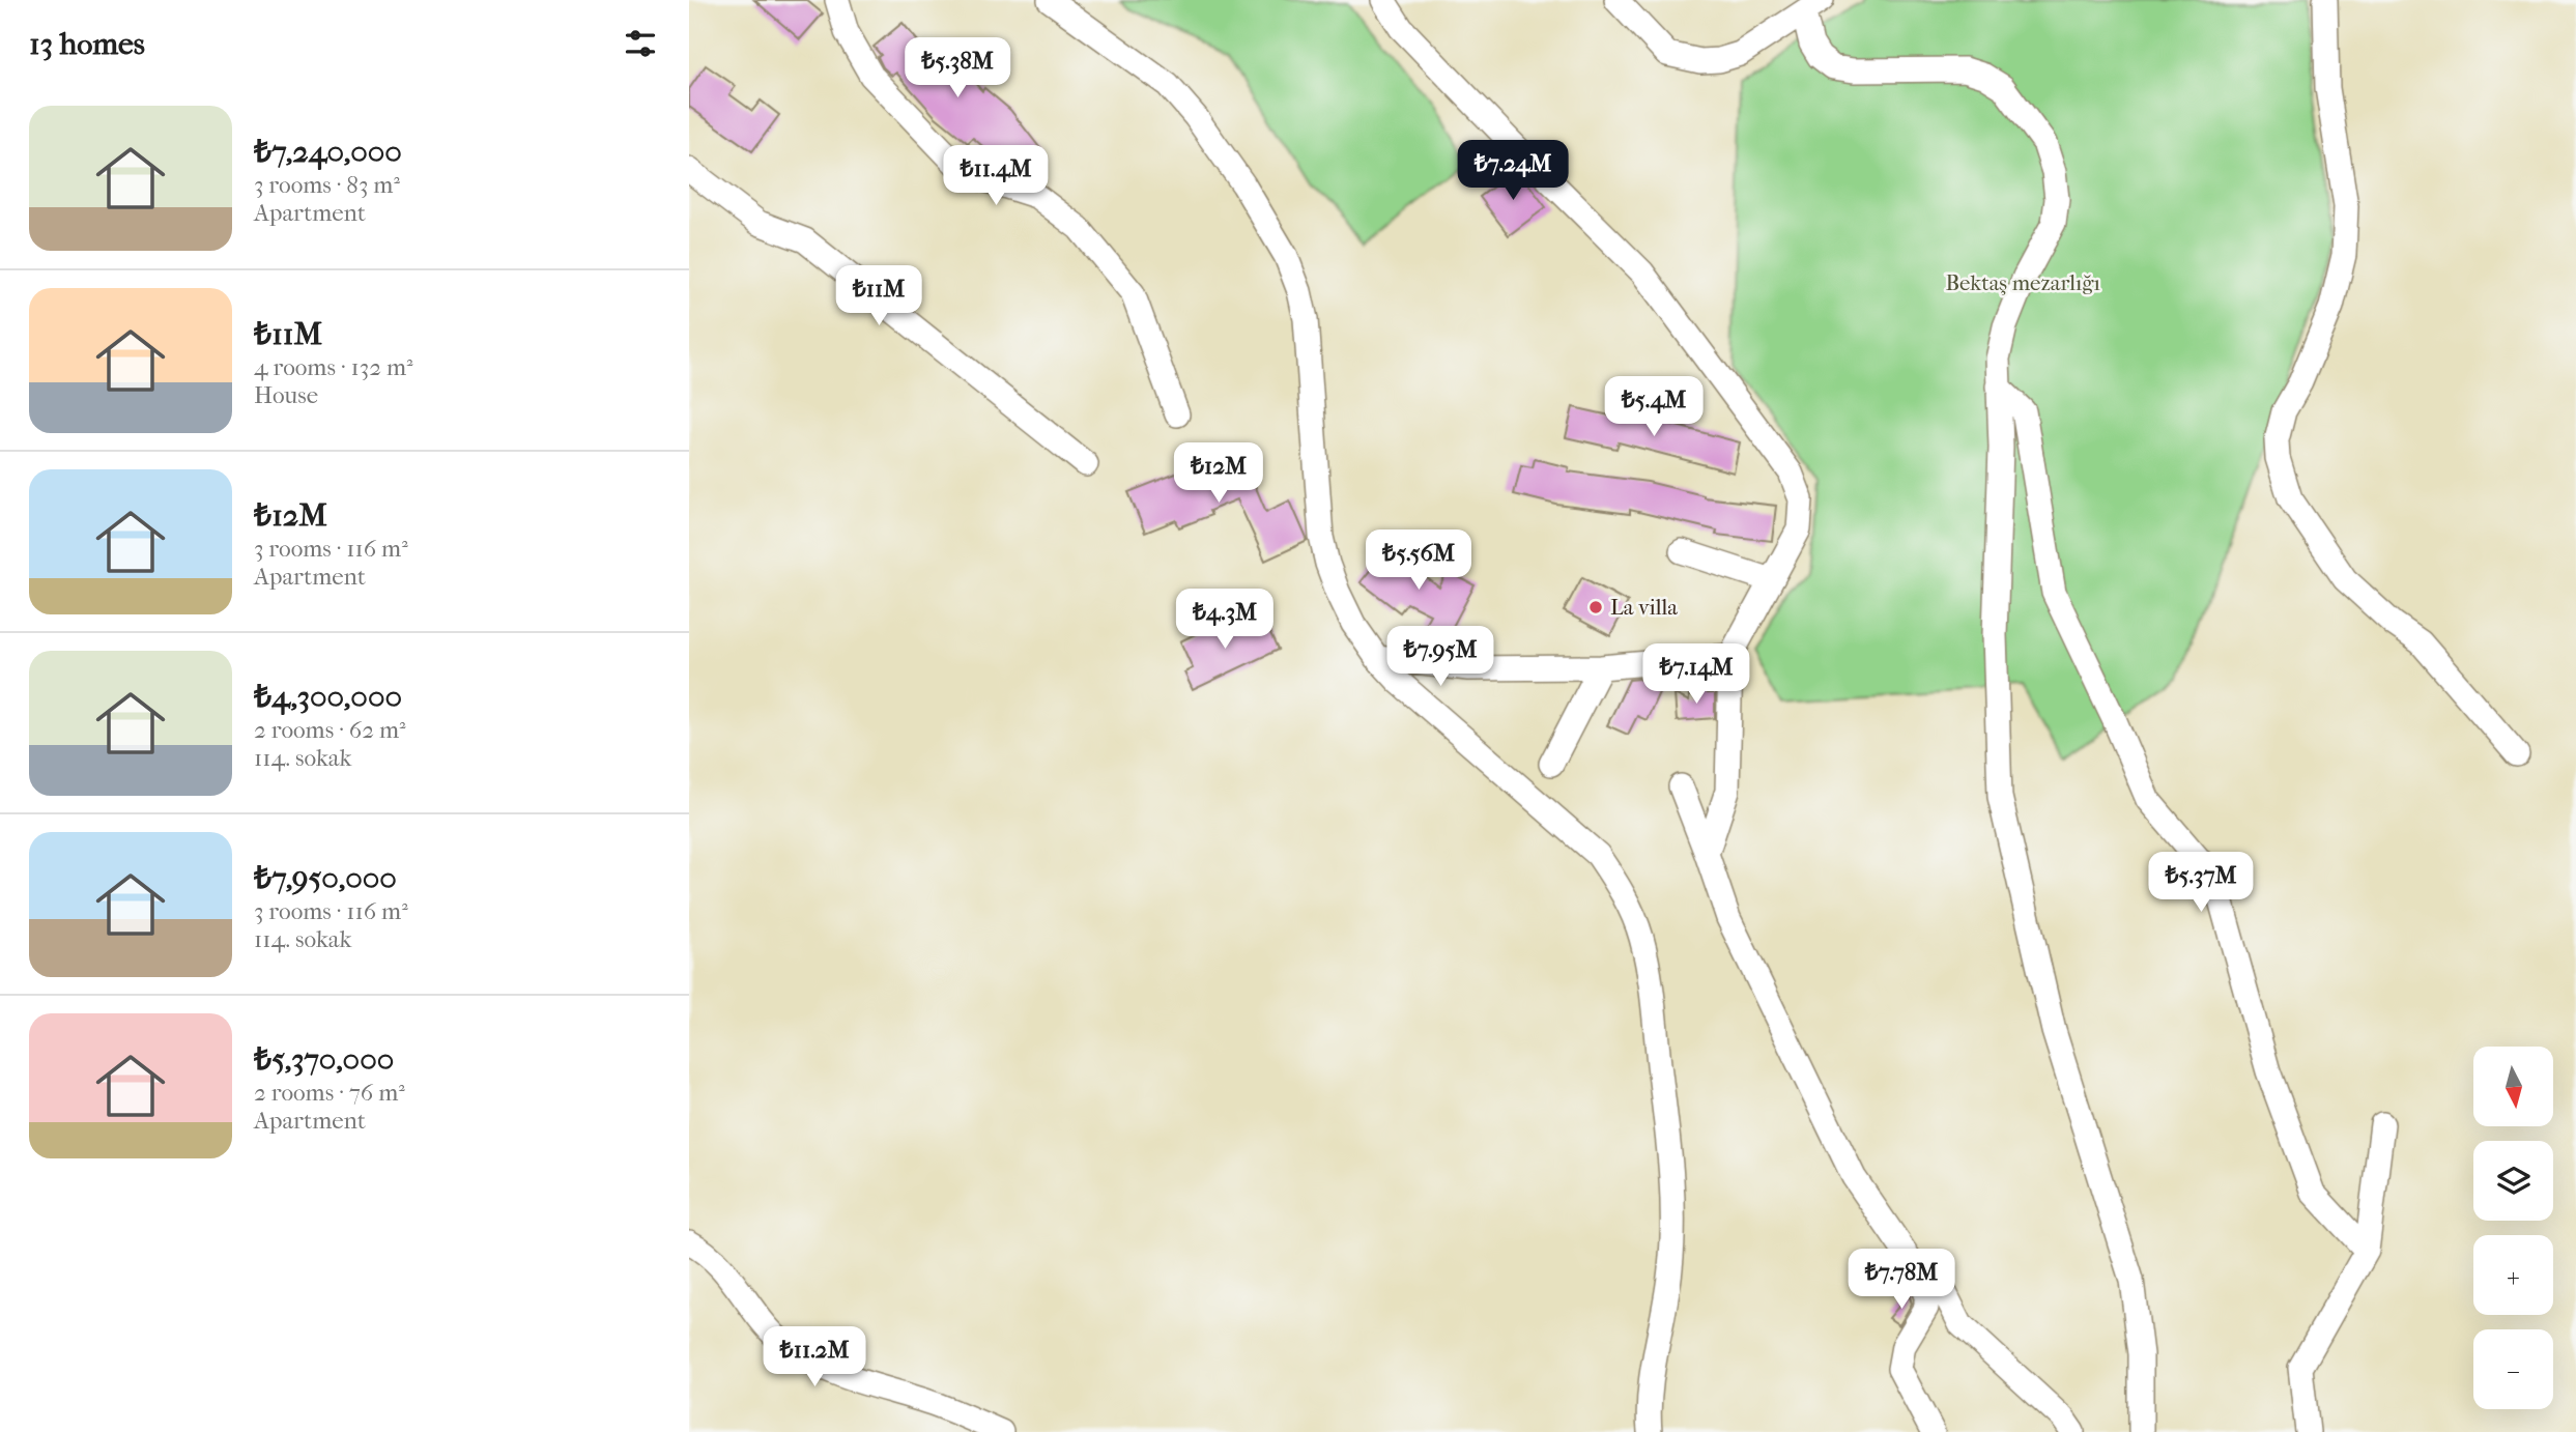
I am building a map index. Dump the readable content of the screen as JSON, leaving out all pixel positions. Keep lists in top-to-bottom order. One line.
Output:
{"parks":["Bektaş mezarlığı"],"places":["La villa"],"north":"bottom","page":{"heading":"13 homes","price":["₺5.38M","₺7.24M","₺11.4M","₺11M","₺5.4M","₺12M","₺5.56M","₺4.3M","₺7.95M","₺7.14M","₺5.37M","₺7.78M","₺11.2M"],"list":[{"name":"₺7,240,000","note":"3 rooms · 83 m² · Apartment"},{"name":"₺11M","note":"4 rooms · 132 m² · House"},{"name":"₺12M","note":"3 rooms · 116 m² · Apartment"},{"name":"₺4,300,000","note":"2 rooms · 62 m² · 114. sokak"},{"name":"₺7,950,000","note":"3 rooms · 116 m² · 114. sokak"},{"name":"₺5,370,000","note":"2 rooms · 76 m² · Apartment"}],"map_buttons":["+","−"]}}
